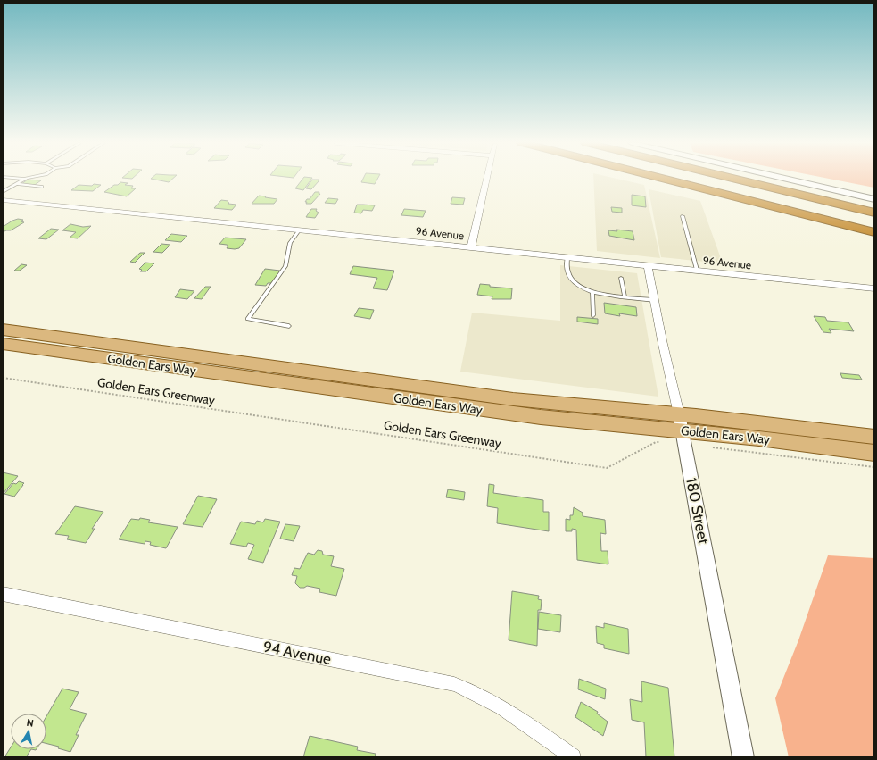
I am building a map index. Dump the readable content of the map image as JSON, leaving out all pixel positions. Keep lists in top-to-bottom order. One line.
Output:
{"streets":{"main road":["Golden Ears Way"],"street":["96 Avenue","180 Street","94 Avenue"],"path":["Golden Ears Greenway"]},"crossings":[["96 Avenue","180 Street"],["Golden Ears Way","180 Street"]],"north":"top"}
